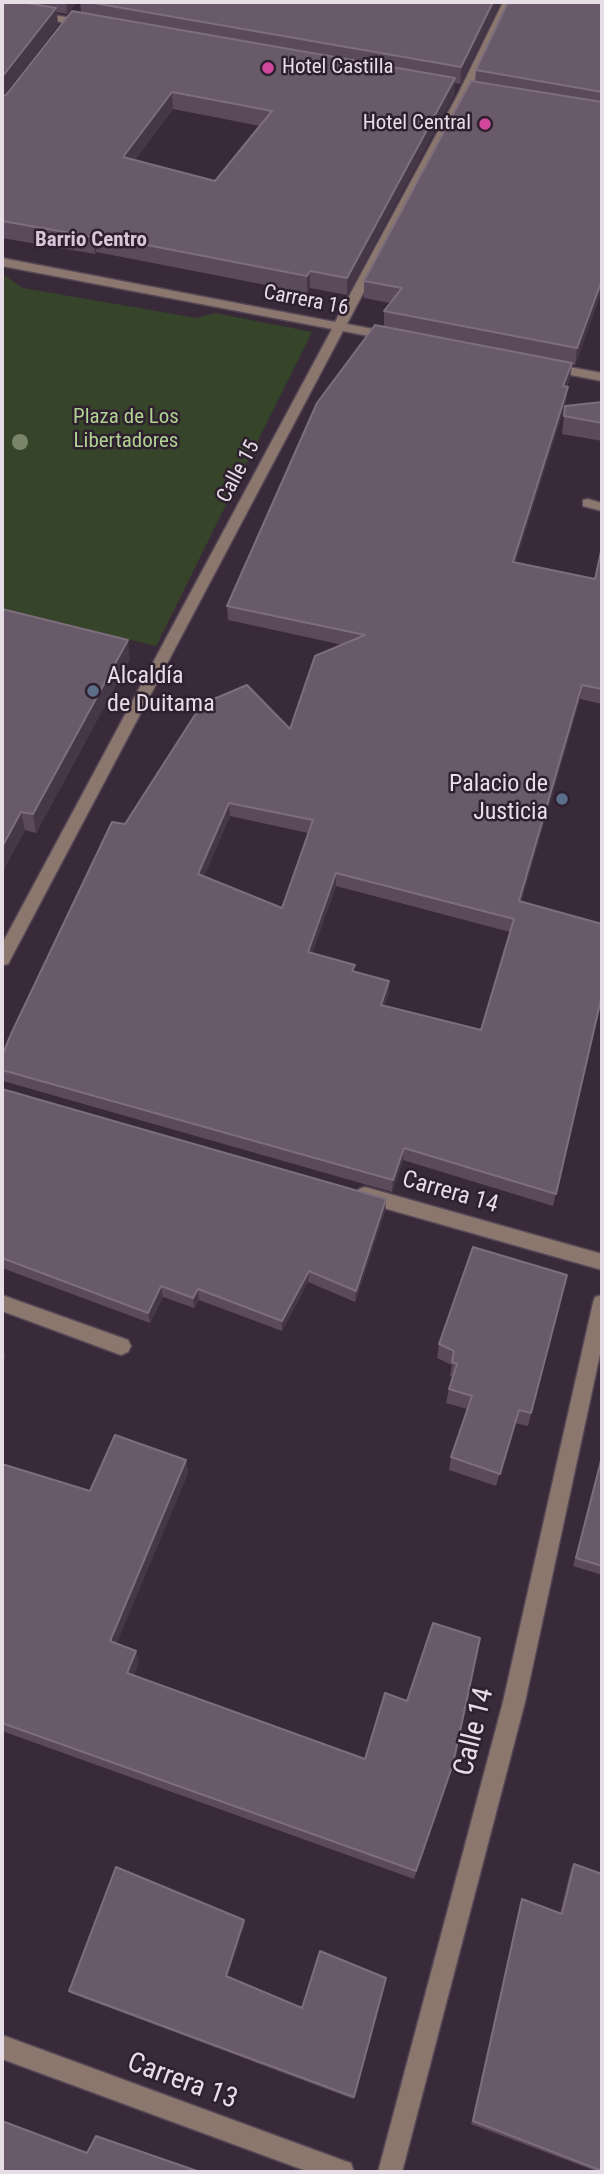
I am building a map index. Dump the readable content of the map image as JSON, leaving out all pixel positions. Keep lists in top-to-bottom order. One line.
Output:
{"streets":{"street":["Carrera 16","Calle 15","Carrera 14","Calle 14","Carrera 13"]},"crossings":[["Carrera 16","Calle 15"]],"districts":["Barrio Centro"],"parks":["Plaza de Los Libertadores"],"places":["Hotel Castilla","Hotel Central","Alcaldía de Duitama","Palacio de Justicia"]}
